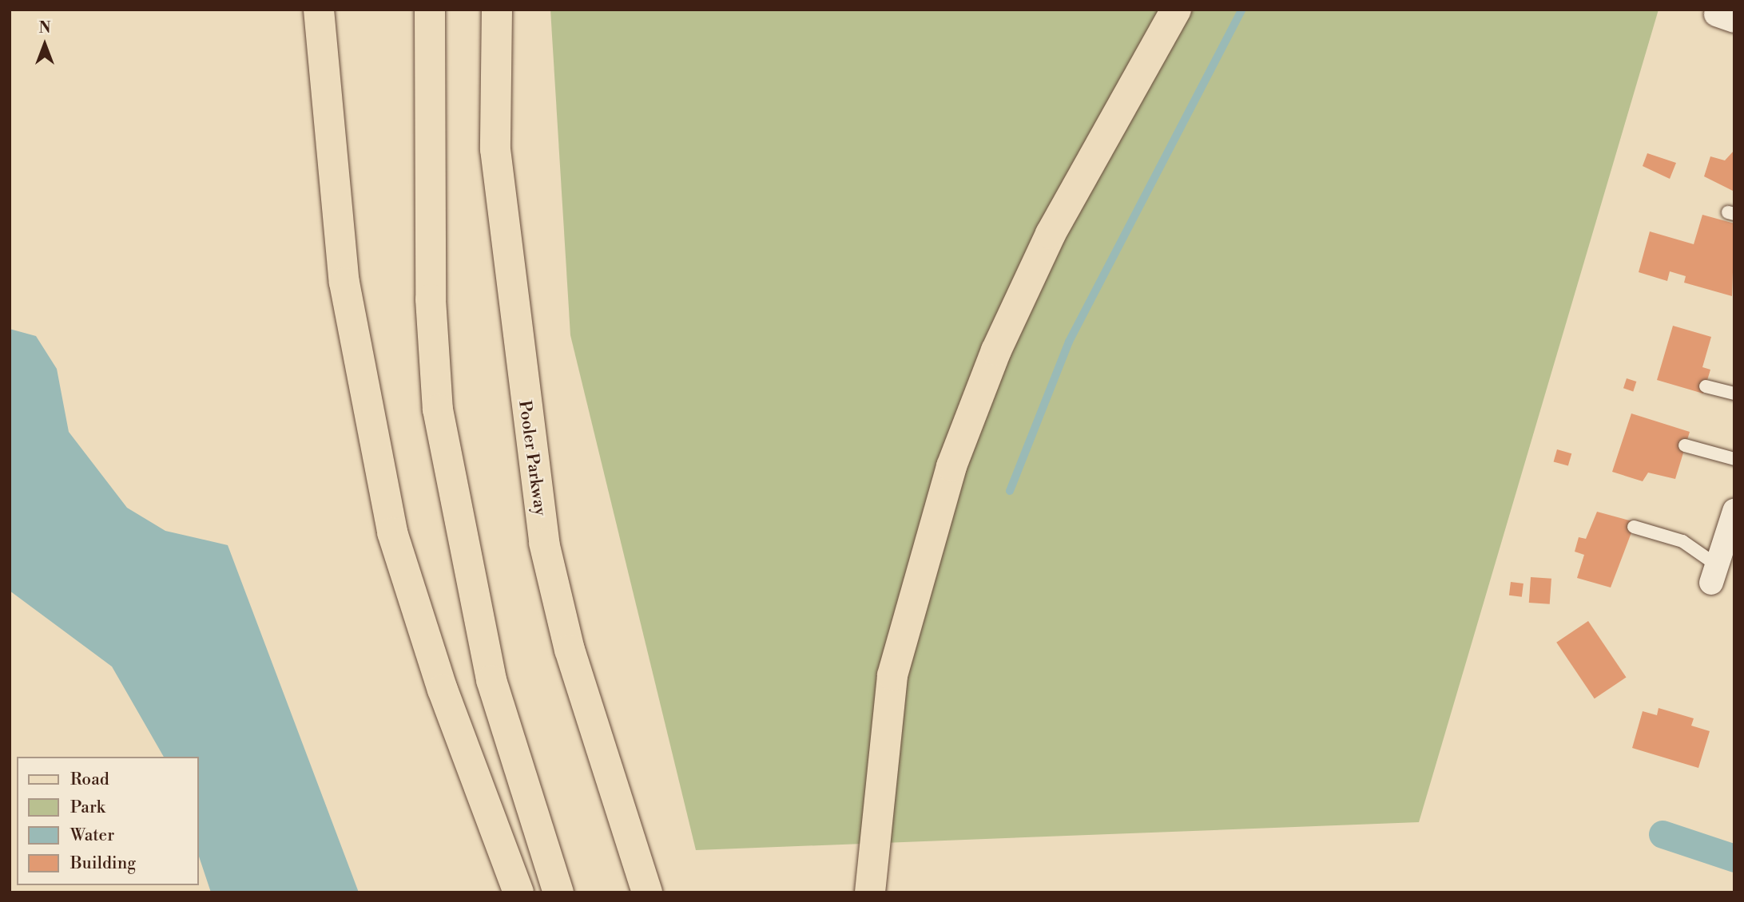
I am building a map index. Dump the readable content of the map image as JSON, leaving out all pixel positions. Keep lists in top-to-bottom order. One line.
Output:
{"streets":{"main road":["Pooler Parkway"]},"legend":["Road","Park","Water","Building"],"north":"top"}
